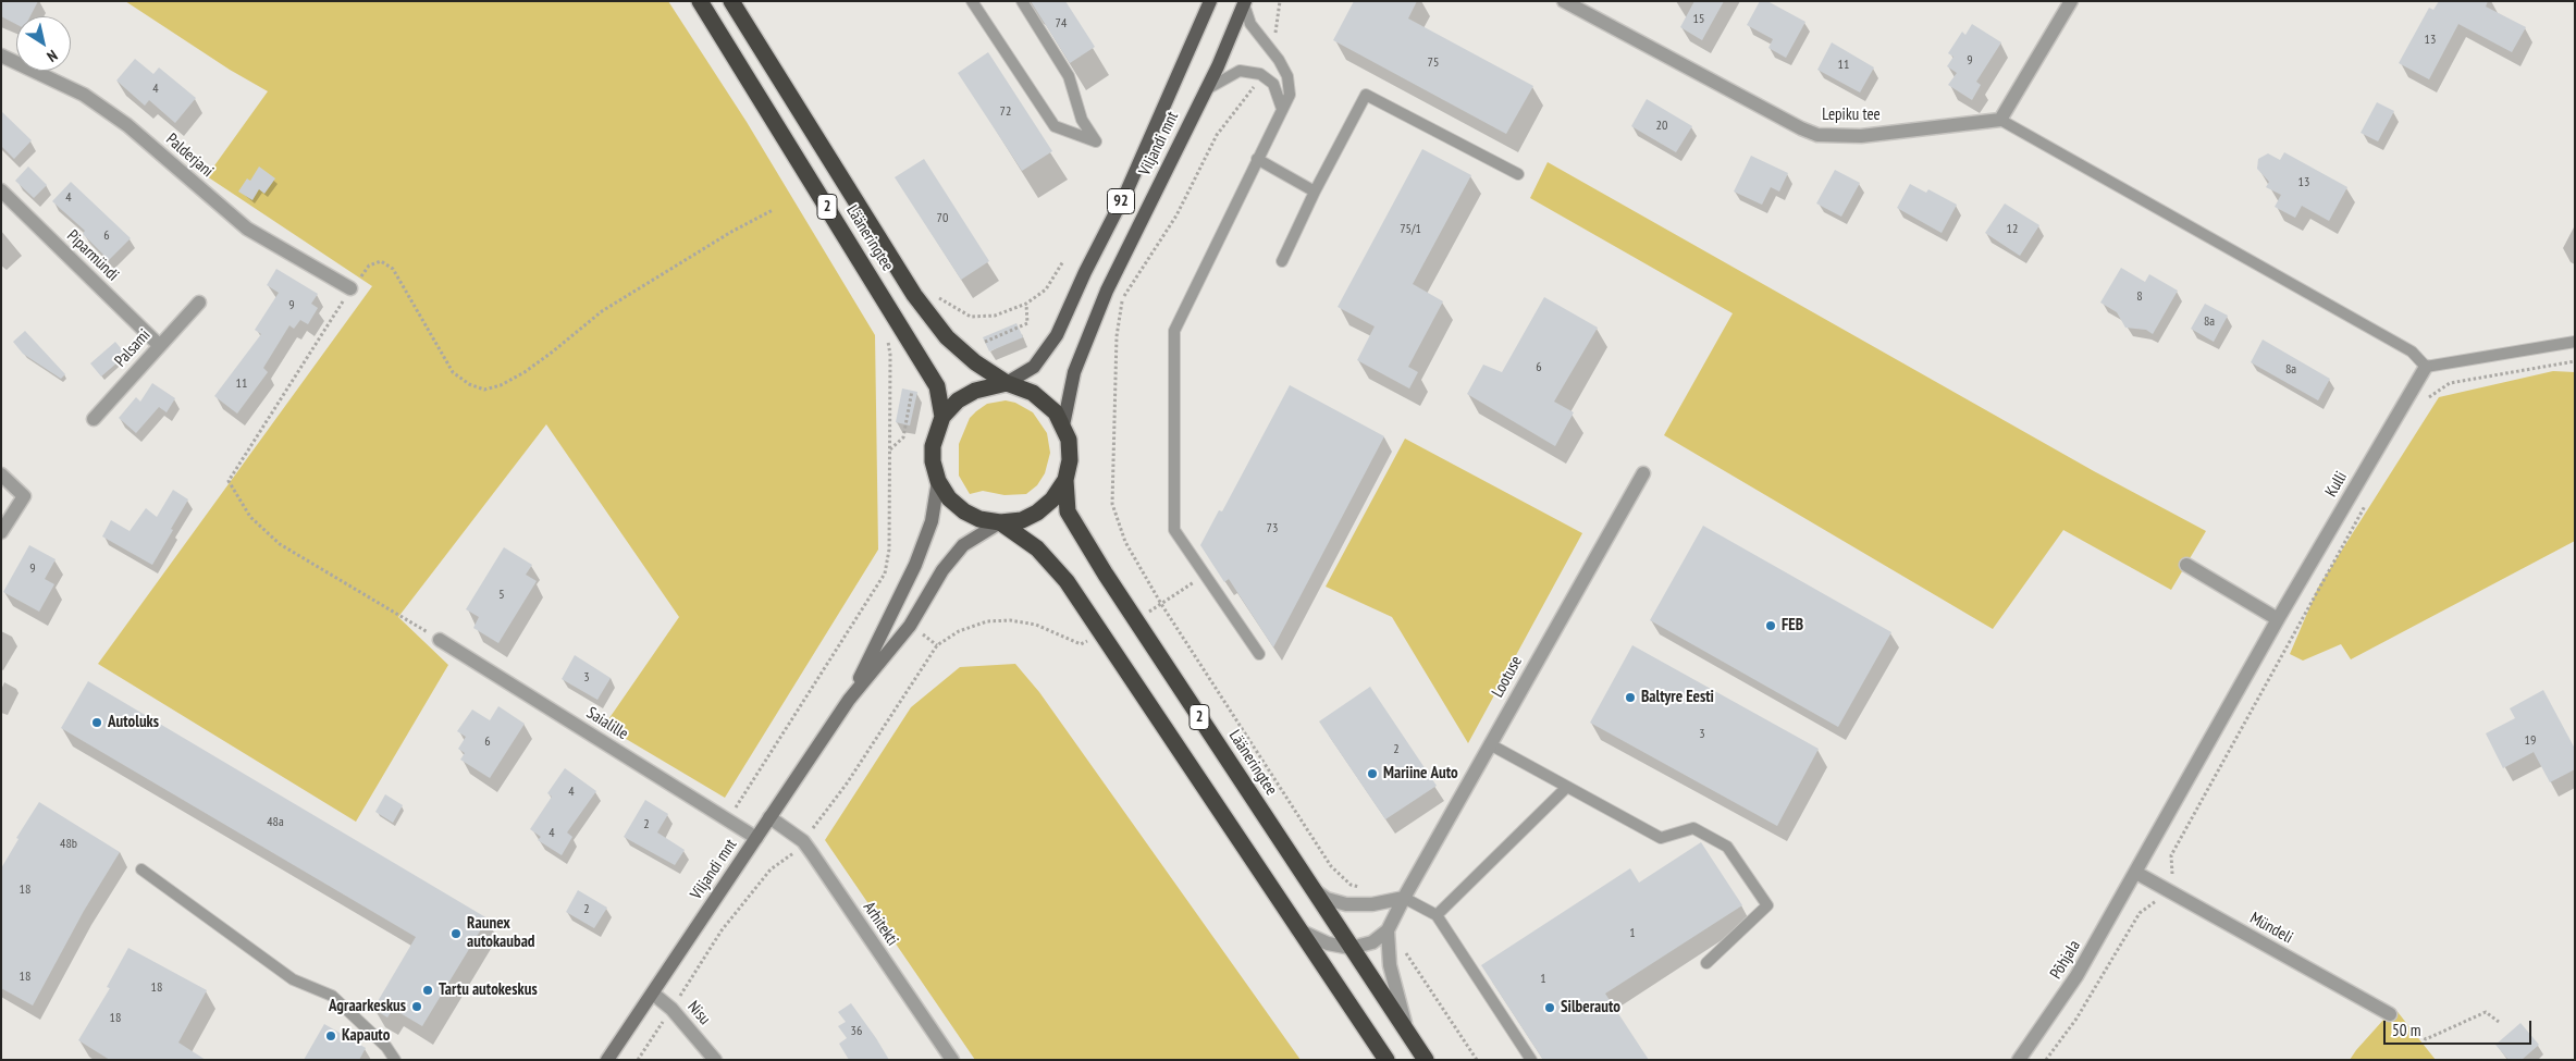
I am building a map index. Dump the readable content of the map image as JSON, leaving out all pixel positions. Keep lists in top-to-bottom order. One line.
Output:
{"streets":{"highway":["2","Lääneringtee"],"main road":["Viljandi mnt","92"],"street":["Lepiku tee","Palderjani","Piparmündi","Palsami","Kulli","Lootuse","Saialille","Arhitekti","Mündeli","Põhjala","Nisu"]},"crossings":[["Viljandi mnt","Lääneringtee"],["Viljandi mnt","Saialille"],["Viljandi mnt","Arhitekti"],["Viljandi mnt","Nisu"],["Piparmündi","Palsami"],["Kulli","Mündeli"],["Kulli","Põhjala"],["Mündeli","Põhjala"]],"places":["FEB","Baltyre Eesti","Autoluks","Mariine Auto","Raunex autokaubad","Tartu autokeskus","Agraarkeskus","Silberauto","Kapauto"],"house_numbers":["15","74","13","9","75","11","4","72","20","13","4","70","75/1","12","6","8","9","8a","6","8a","11","73","9","5","3","3","19","6","2","4","48a","2","4","48b","18","2","1","18","1","18","18","36"],"scale_bar":"50 m","north":"bottom right"}
